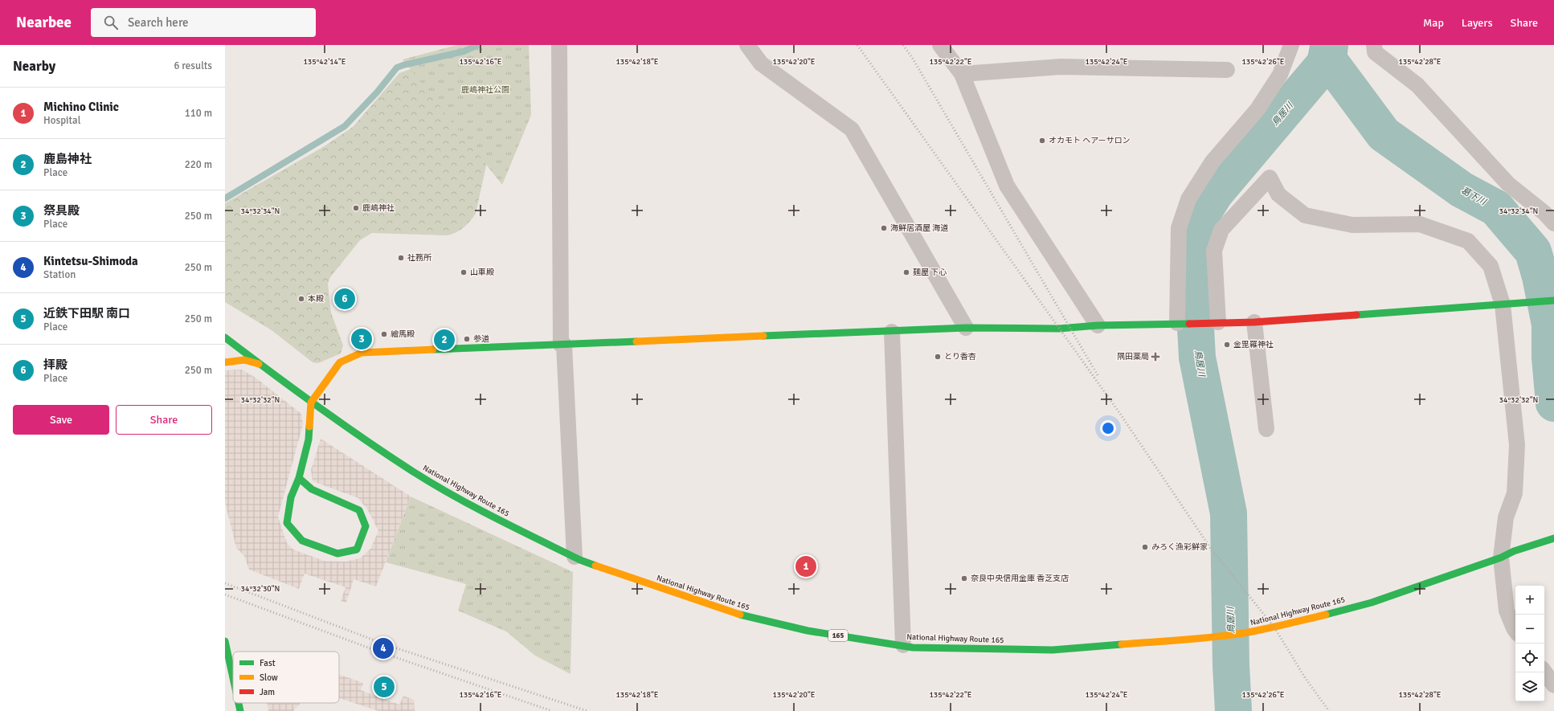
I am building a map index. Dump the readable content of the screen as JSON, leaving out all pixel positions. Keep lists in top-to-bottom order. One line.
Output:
{"streets":{"main road":["National Highway Route 165","165"]},"water":["鳥居川","葛下川"],"parks":["鹿嶋神社公園"],"places":{"other":["オカモト ヘアーサロン","鹿嶋神社","海鮮居酒屋 海道","社務所","山車殿","麺屋 下心","本殿","繪馬殿","参道","金毘羅神社","とり香杏","みろく漁彩鮮家","奈良中央信用金庫 香芝支店"],"health":["隅田薬局"]},"legend":["Fast","Slow","Jam"],"page":{"header":"Nearbee","search":"Search here","nav":["Map","Layers","Share"],"heading":["Nearby","6 results"],"list":[{"mark":"1","name":"Michino Clinic","note":"Hospital","value":"110 m"},{"mark":"2","name":"鹿島神社","note":"Place","value":"220 m"},{"mark":"3","name":"祭具殿","note":"Place","value":"250 m"},{"mark":"4","name":"Kintetsu-Shimoda","note":"Station","value":"250 m"},{"mark":"5","name":"近鉄下田駅 南口","note":"Place","value":"250 m"},{"mark":"6","name":"拝殿","note":"Place","value":"250 m"}],"pins":["6","3","2","1","4","5"],"buttons":["Save","Share"],"map_buttons":["+","−"]},"coordinates":["135°42'14\"E","135°42'16\"E","135°42'18\"E","135°42'20\"E","135°42'22\"E","135°42'24\"E","135°42'26\"E","135°42'28\"E","34°32'34\"N","34°32'32\"N","34°32'30\"N"]}
